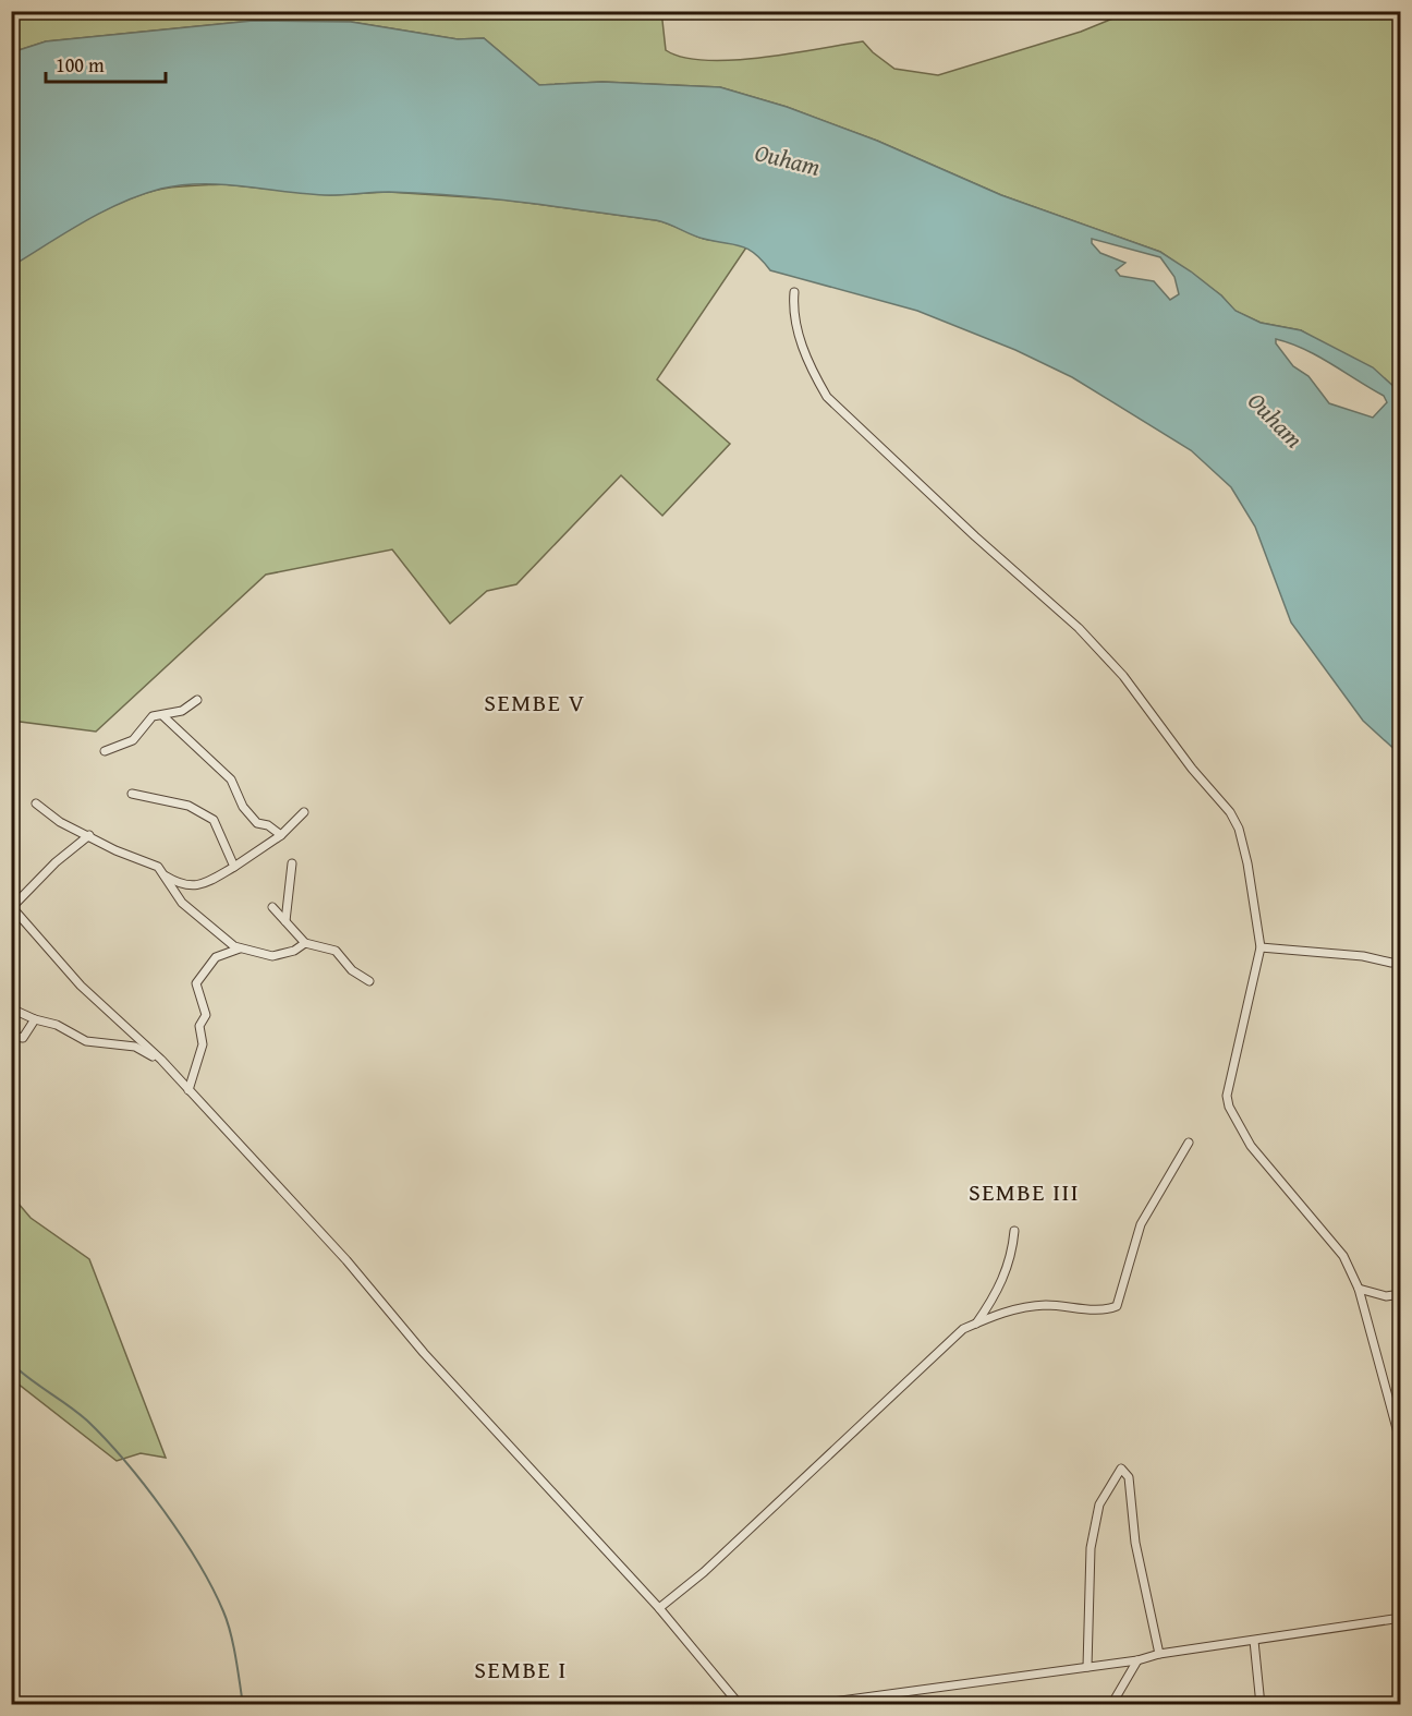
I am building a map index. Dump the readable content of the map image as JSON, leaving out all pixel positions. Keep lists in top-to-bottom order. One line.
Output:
{"districts":["SEMBE V","SEMBE III","SEMBE I"],"water":["Ouham"],"scale_bar":"100 m"}
